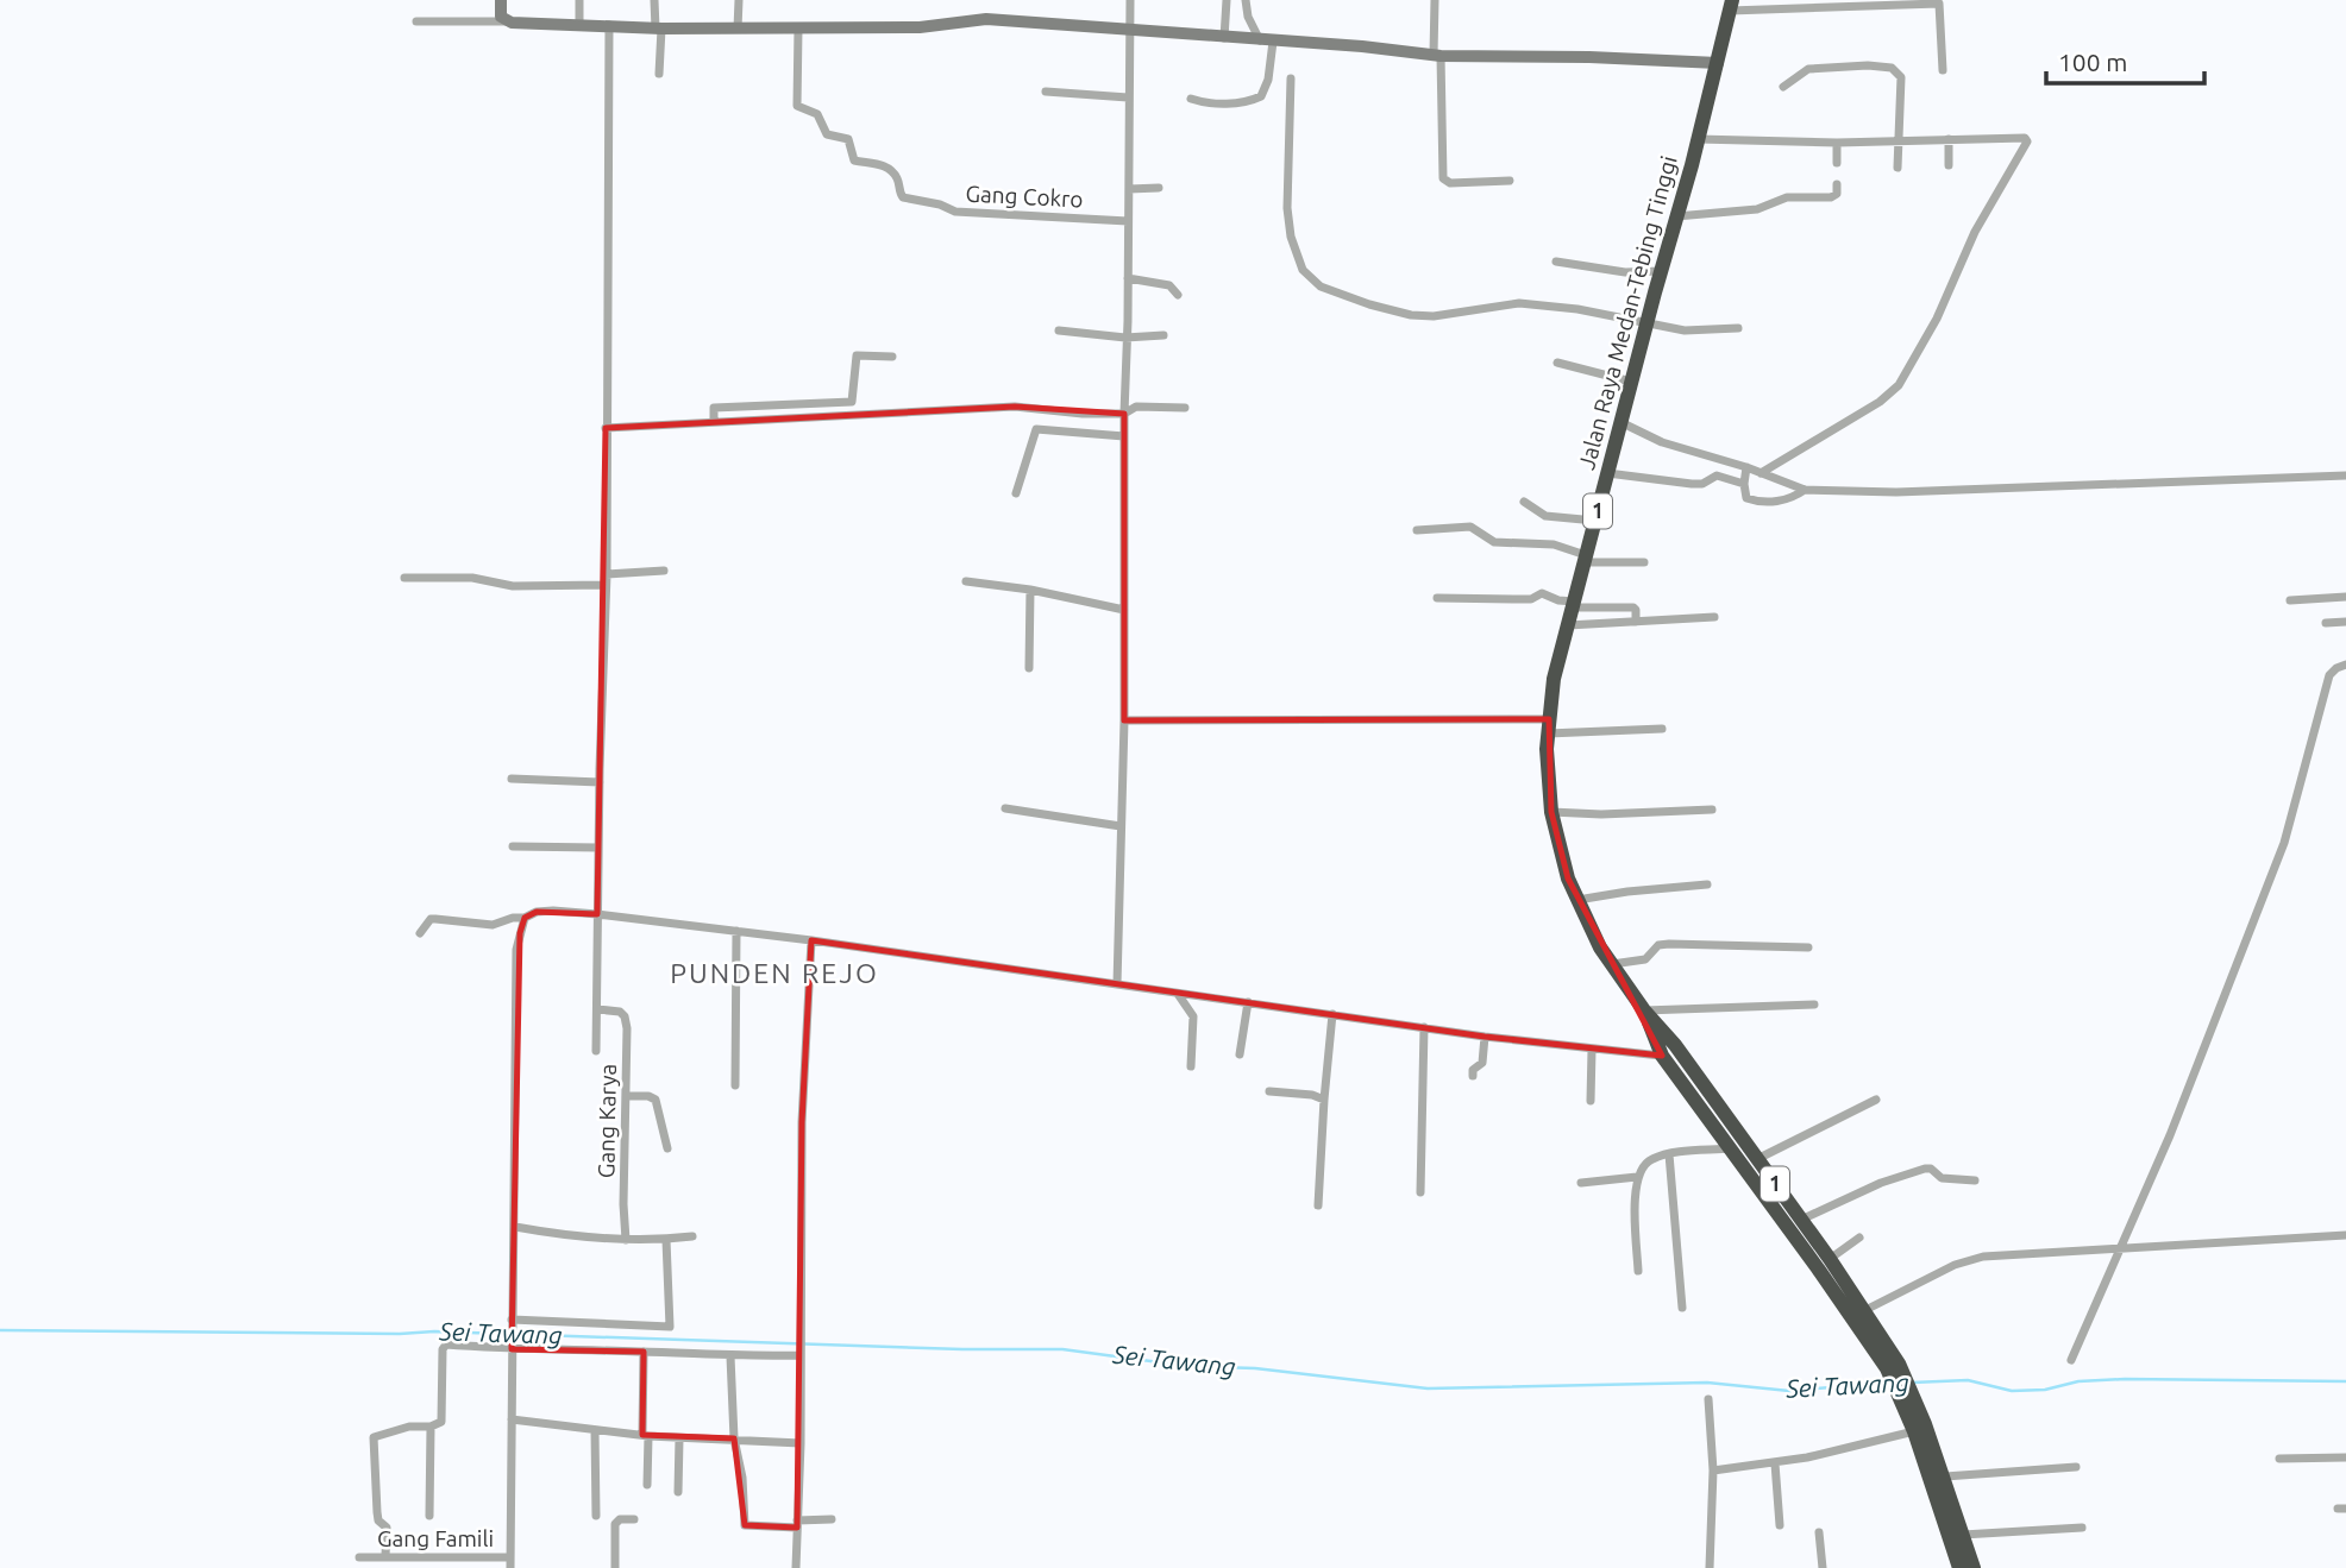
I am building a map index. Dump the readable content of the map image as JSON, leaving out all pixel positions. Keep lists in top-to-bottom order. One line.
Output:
{"streets":{"highway":["Jalan Raya Medan-Tebing Tinggi","1"],"street":["Gang Cokro","Gang Karya","Gang Famili"]},"districts":["PUNDEN REJO"],"water":["Sei Tawang"],"scale_bar":"100 m"}
